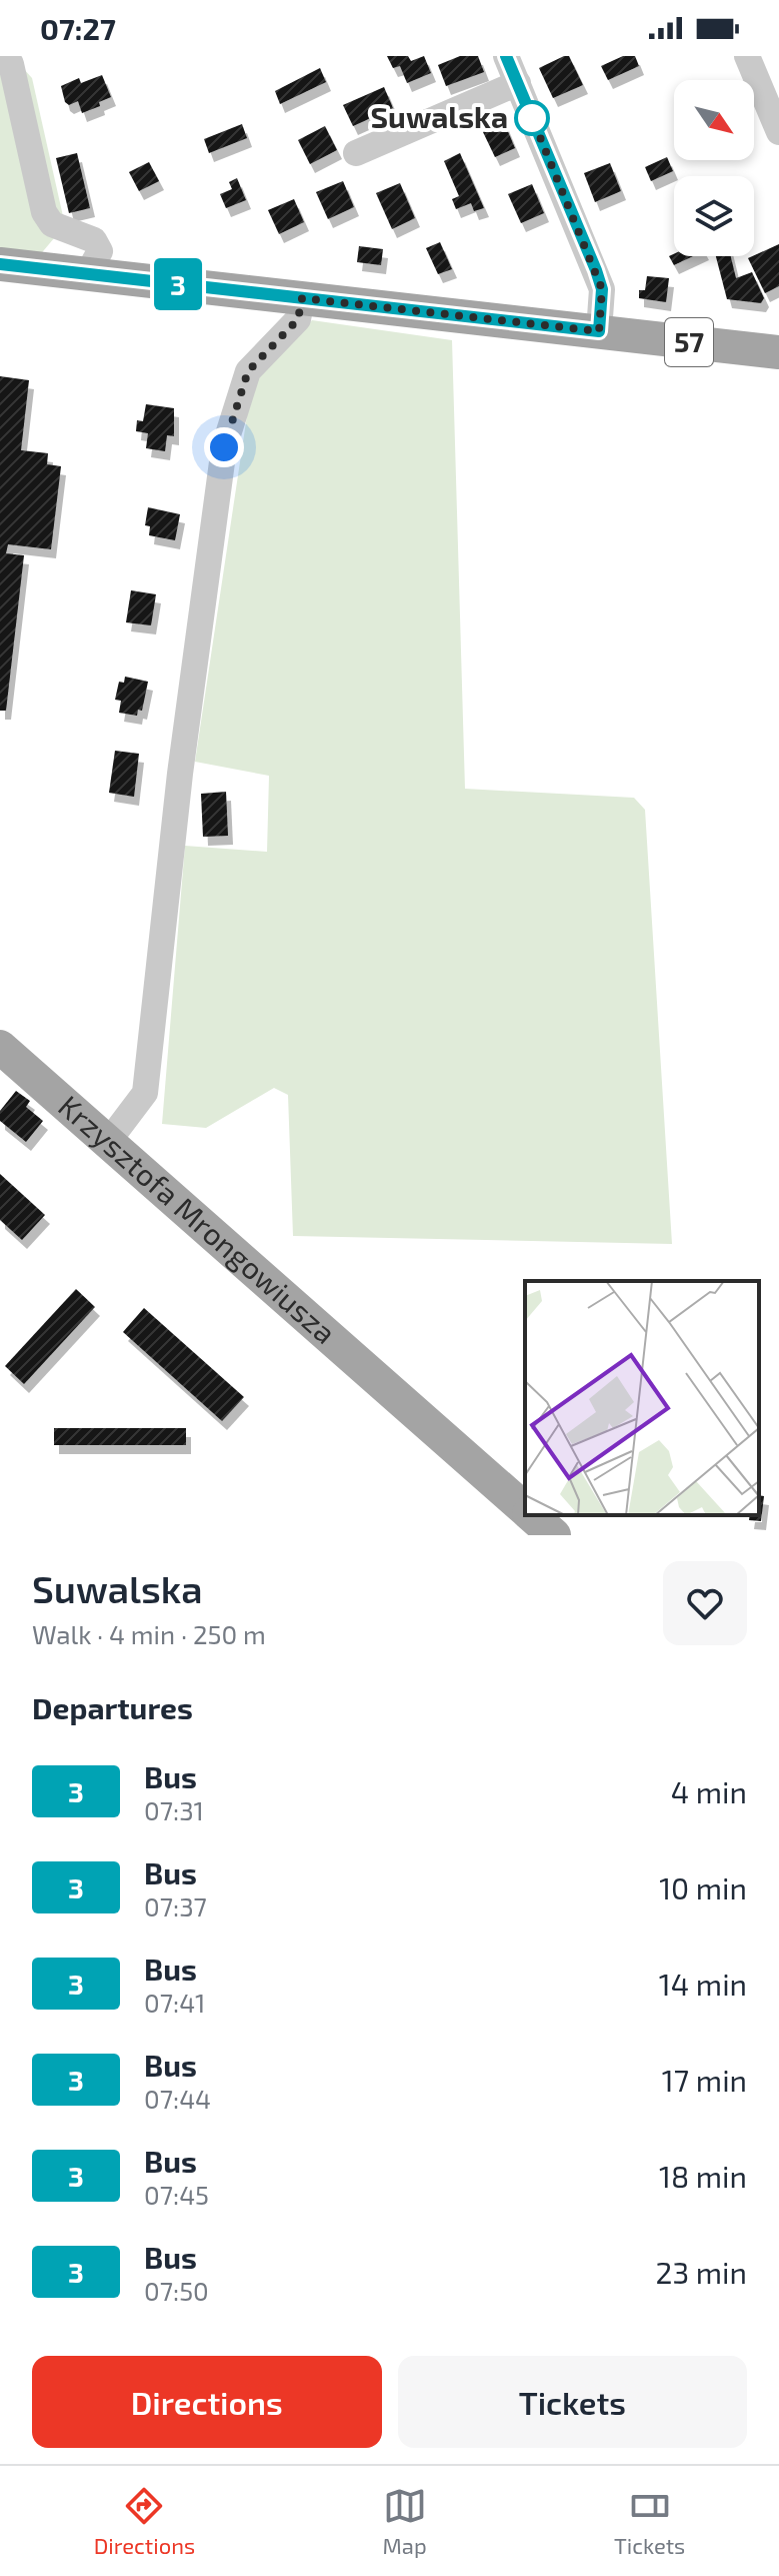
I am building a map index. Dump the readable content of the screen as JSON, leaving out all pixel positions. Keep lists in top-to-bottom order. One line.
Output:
{"streets":{"main road":["57","Krzysztofa Mrongowiusza"]},"places":["Suwalska"],"lines":["bus line 3"],"north":"bottom right","page":{"status":"07:27","on_map":"3","heading":[["Suwalska","Walk · 4 min · 250 m"],"Departures"],"list":[{"mark":"3","name":"Bus","note":"07:31","value":"4 min"},{"mark":"3","name":"Bus","note":"07:37","value":"10 min"},{"mark":"3","name":"Bus","note":"07:41","value":"14 min"},{"mark":"3","name":"Bus","note":"07:44","value":"17 min"},{"mark":"3","name":"Bus","note":"07:45","value":"18 min"},{"mark":"3","name":"Bus","note":"07:50","value":"23 min"}],"buttons":["Directions","Tickets"],"tabs":["Directions","Map","Tickets"]}}
